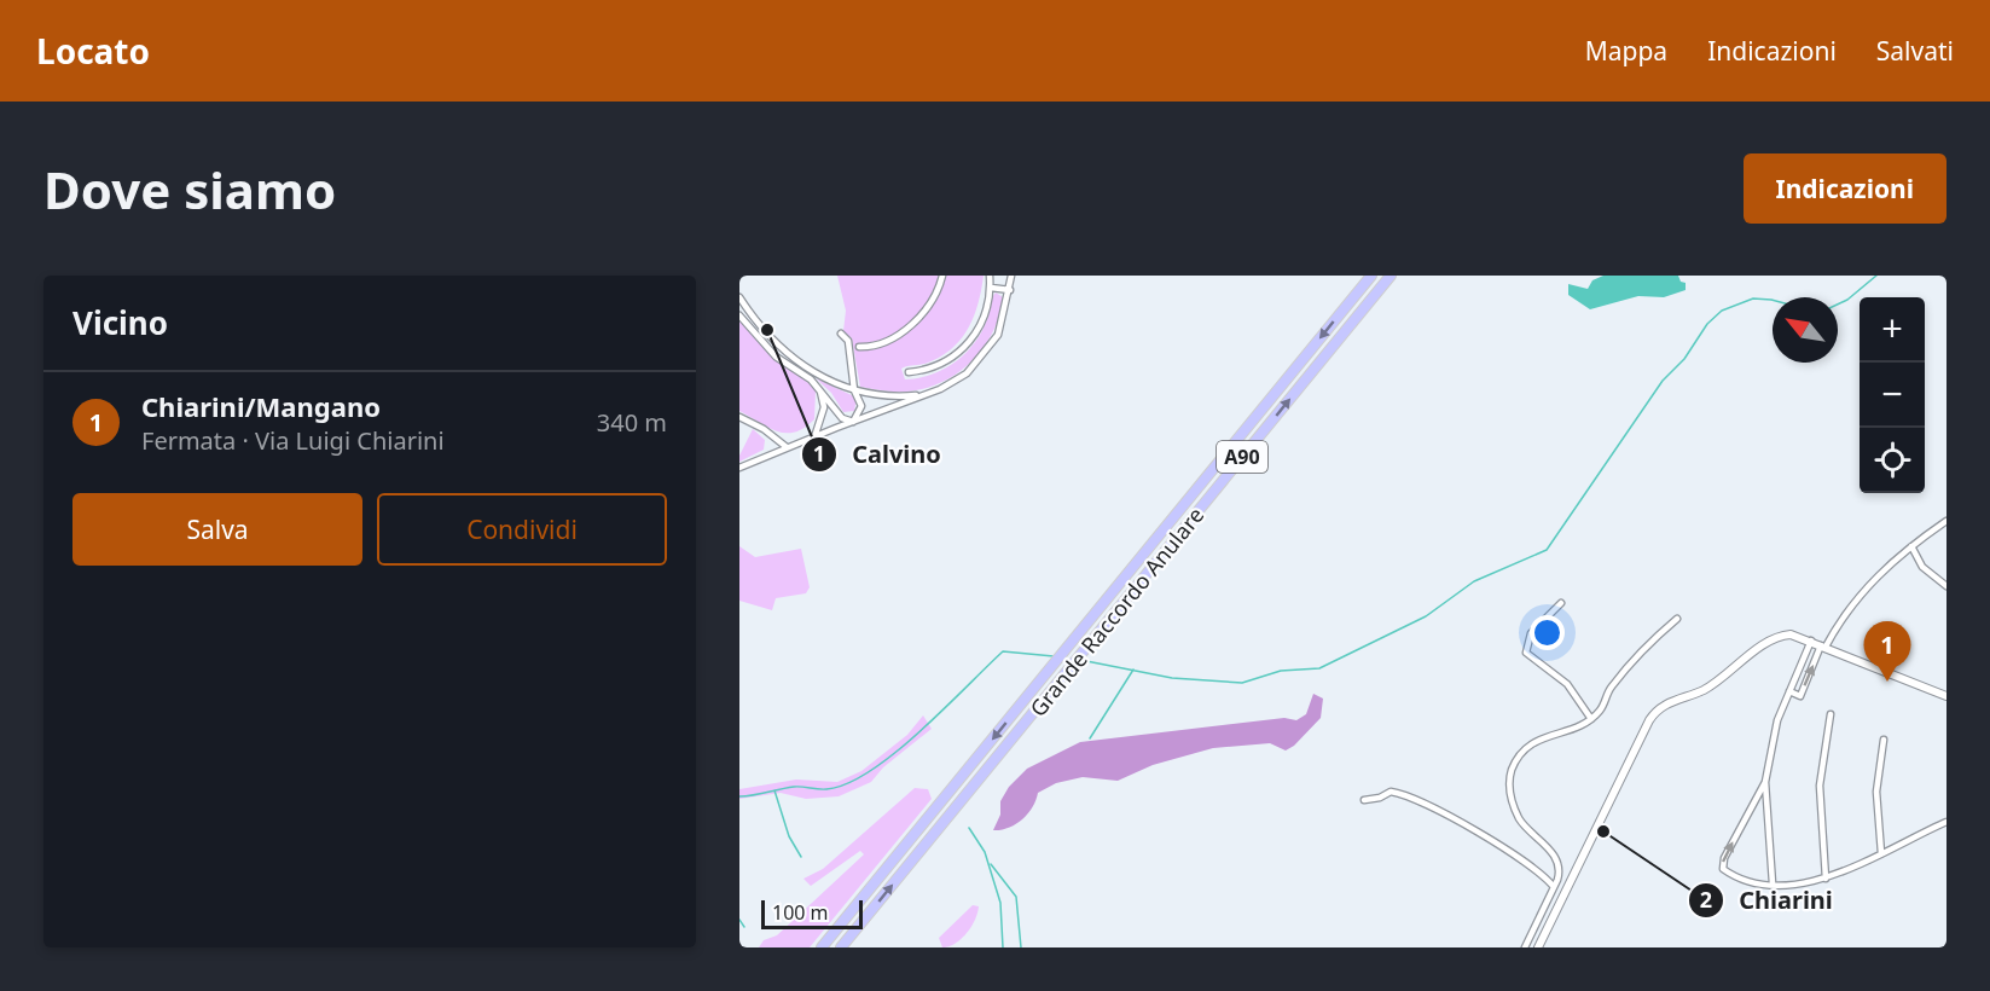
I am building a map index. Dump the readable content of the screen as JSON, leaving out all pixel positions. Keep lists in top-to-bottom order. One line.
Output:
{"streets":{"highway":["A90","Grande Raccordo Anulare"]},"places":["Calvino","Chiarini"],"scale_bar":"100 m","north":"top left","page":{"header":"Locato","nav":["Mappa","Indicazioni","Salvati"],"buttons":["Indicazioni",["Salva","Condividi"]],"title":"Dove siamo","heading":"Vicino","map_buttons":["+","−"],"list":[{"mark":"1","name":"Chiarini/Mangano","note":"Fermata · Via Luigi Chiarini","value":"340 m"}],"pins":"1","scale":"100 m"}}
